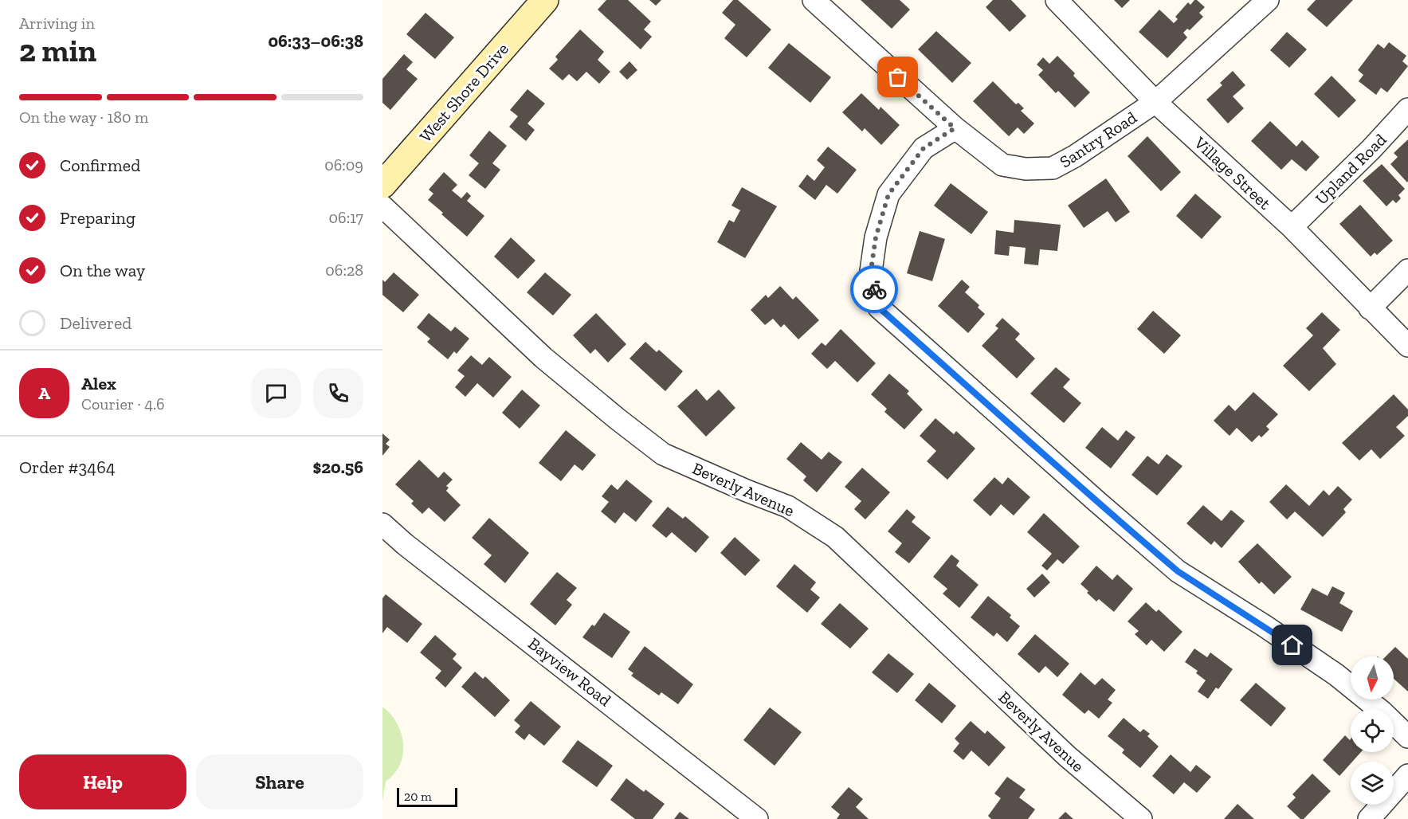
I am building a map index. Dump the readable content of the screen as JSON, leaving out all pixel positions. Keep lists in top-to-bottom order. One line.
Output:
{"streets":{"main road":["West Shore Drive"],"street":["Santry Road","Upland Road","Village Street","Beverly Avenue","Bayview Road"]},"crossings":[["Santry Road","Village Street"],["Upland Road","Village Street"]],"scale_bar":"20 m","north":"bottom","page":{"heading":["2 min","Arriving in","06:33–06:38"],"panel":["Alex","Courier · 4.6","Order #3464","$20.56"],"bar":"On the way · 180 m","list":[["Confirmed","06:09"],["Preparing","06:17"],["On the way","06:28"],"Delivered"],"round":"A","buttons":["Help","Share"],"scale":"20 m"}}
